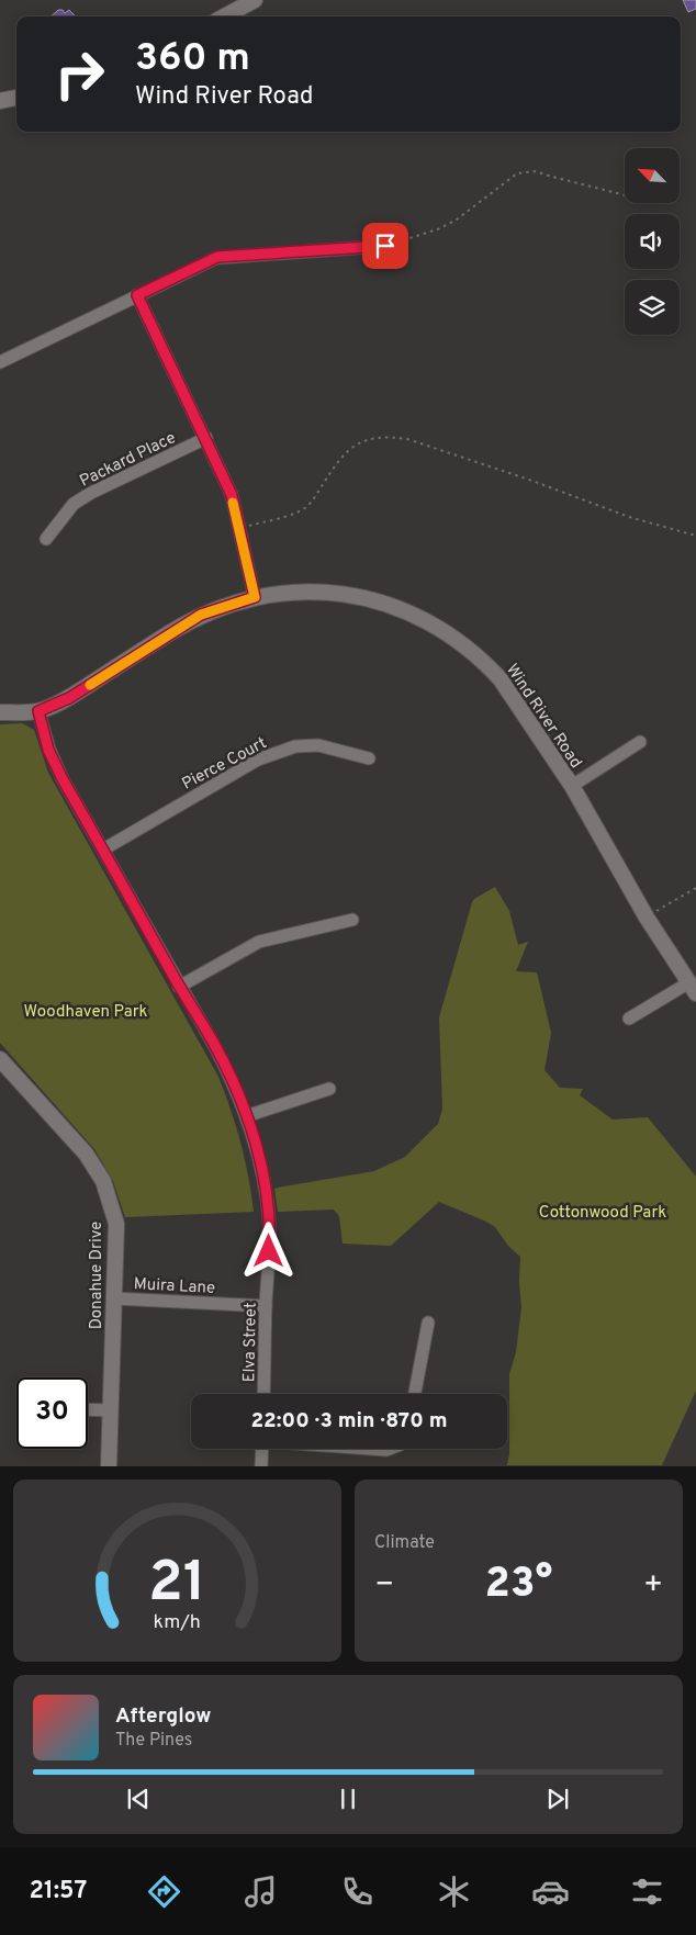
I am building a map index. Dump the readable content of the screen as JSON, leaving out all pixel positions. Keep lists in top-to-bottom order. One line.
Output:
{"streets":{"street":["Packard Place","Wind River Road","Pierce Court","Donahue Drive","Muira Lane","Elva Street"]},"crossings":[["Wind River Road","Elva Street"],["Pierce Court","Elva Street"],["Donahue Drive","Muira Lane"],["Muira Lane","Elva Street"]],"parks":["Woodhaven Park","Cottonwood Park"],"north":"top left","page":{"turn":["360 m","Wind River Road"],"limit":"30","trip":"22:00 · 3 min · 870 m","tile":"Climate","heat":["−","23°","+"],"song":["Afterglow","The Pines"],"tabs":"21:57","gauge":["21","km/h"]}}
